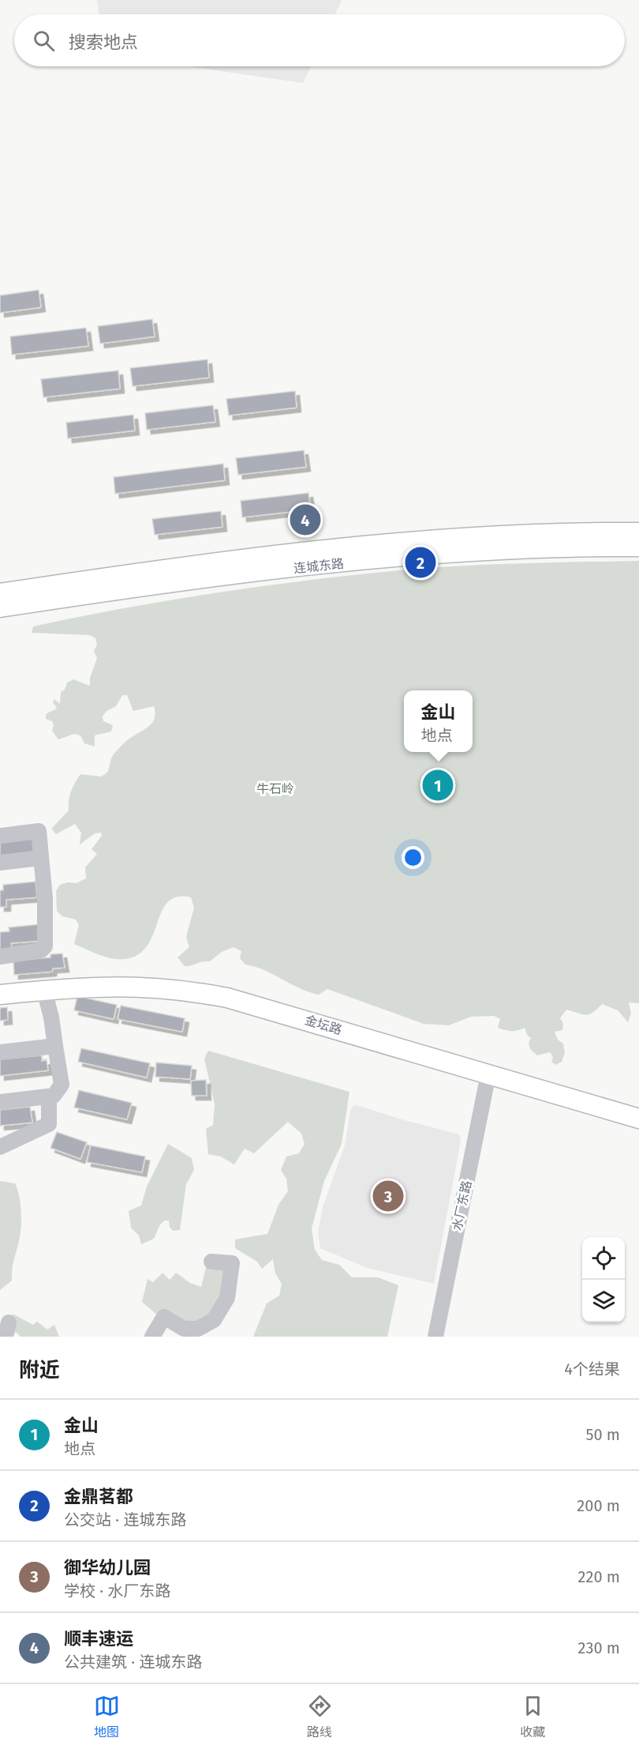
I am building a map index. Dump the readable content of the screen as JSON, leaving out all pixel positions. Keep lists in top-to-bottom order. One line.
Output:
{"streets":{"main road":["连城东路","金坛路"],"street":["水厂东路"]},"crossings":[["金坛路","水厂东路"]],"parks":["牛石岭"],"page":{"search":"搜索地点","pins":["4","2","1","3"],"popup":["金山","地点"],"heading":["附近","4个结果"],"list":[{"mark":"1","name":"金山","note":"地点","value":"50 m"},{"mark":"2","name":"金鼎茗都","note":"公交站 · 连城东路","value":"200 m"},{"mark":"3","name":"御华幼儿园","note":"学校 · 水厂东路","value":"220 m"},{"mark":"4","name":"顺丰速运","note":"公共建筑 · 连城东路","value":"230 m"}],"nav":["地图","路线","收藏"]}}
